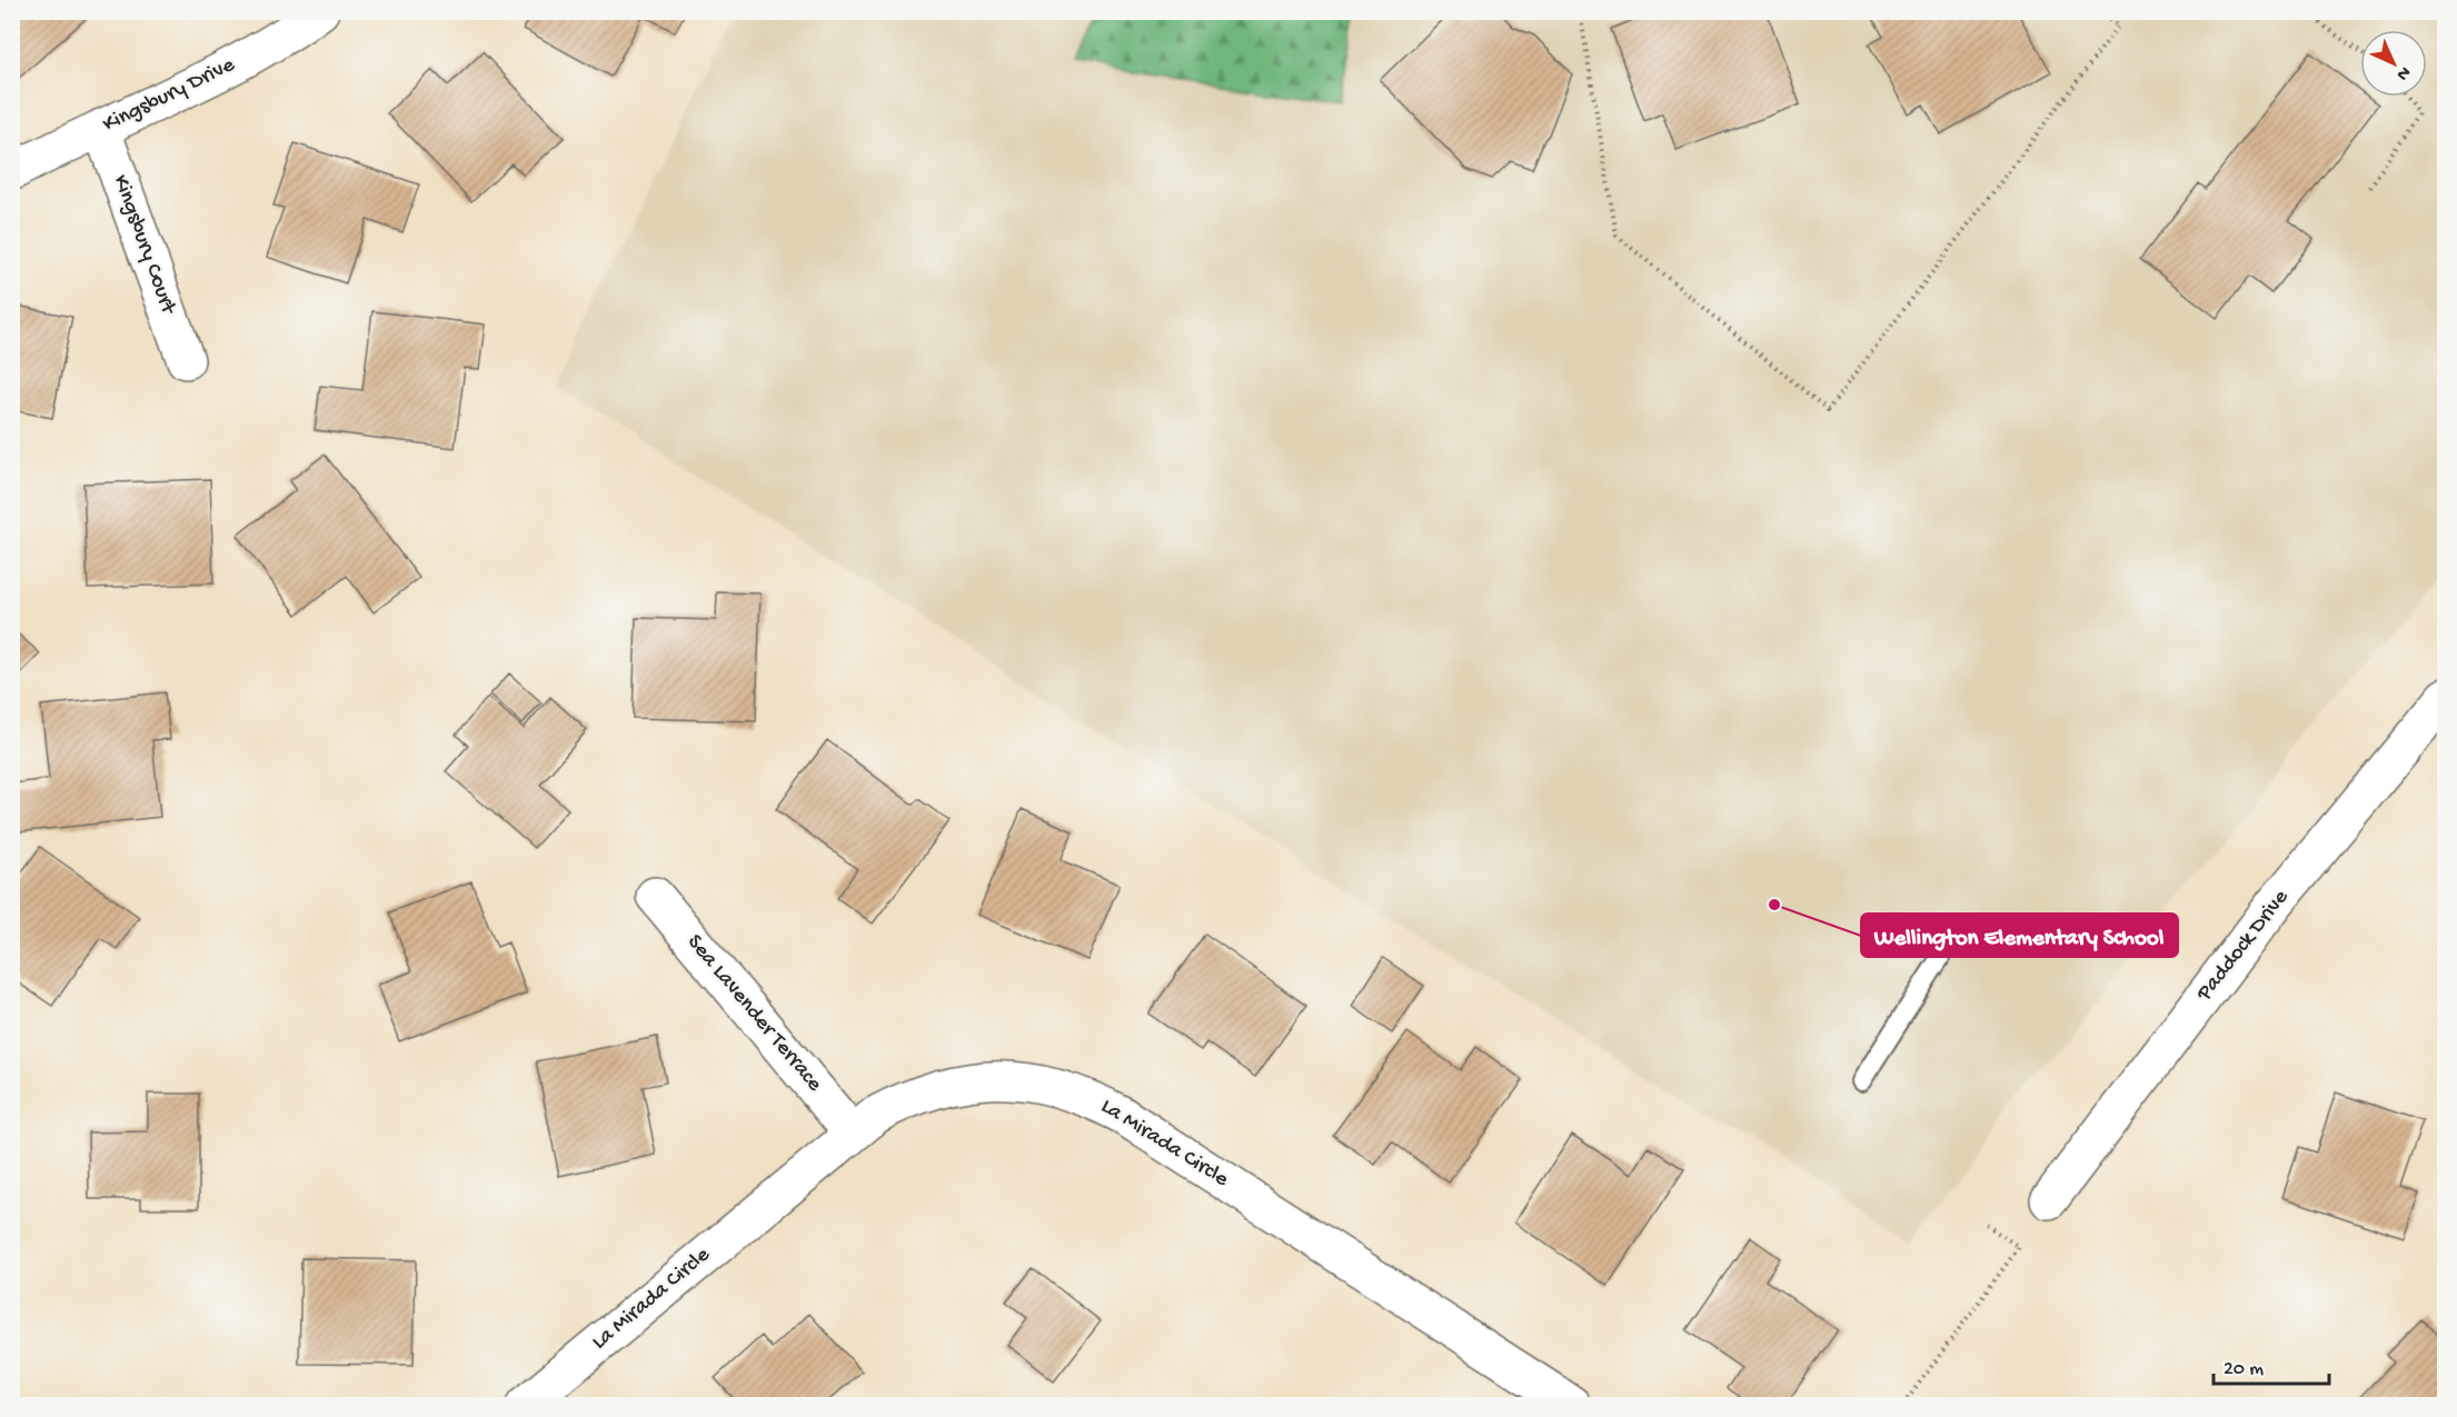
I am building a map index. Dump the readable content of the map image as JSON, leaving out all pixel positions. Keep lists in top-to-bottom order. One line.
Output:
{"streets":{"street":["Kingsbury Drive","Kingsbury Court","Paddock Drive","Sea Lavender Terrace","La Mirada Circle"]},"crossings":[["Kingsbury Drive","Kingsbury Court"],["Sea Lavender Terrace","La Mirada Circle"]],"places":["Wellington Elementary School"],"scale_bar":"20 m","north":"bottom right"}
